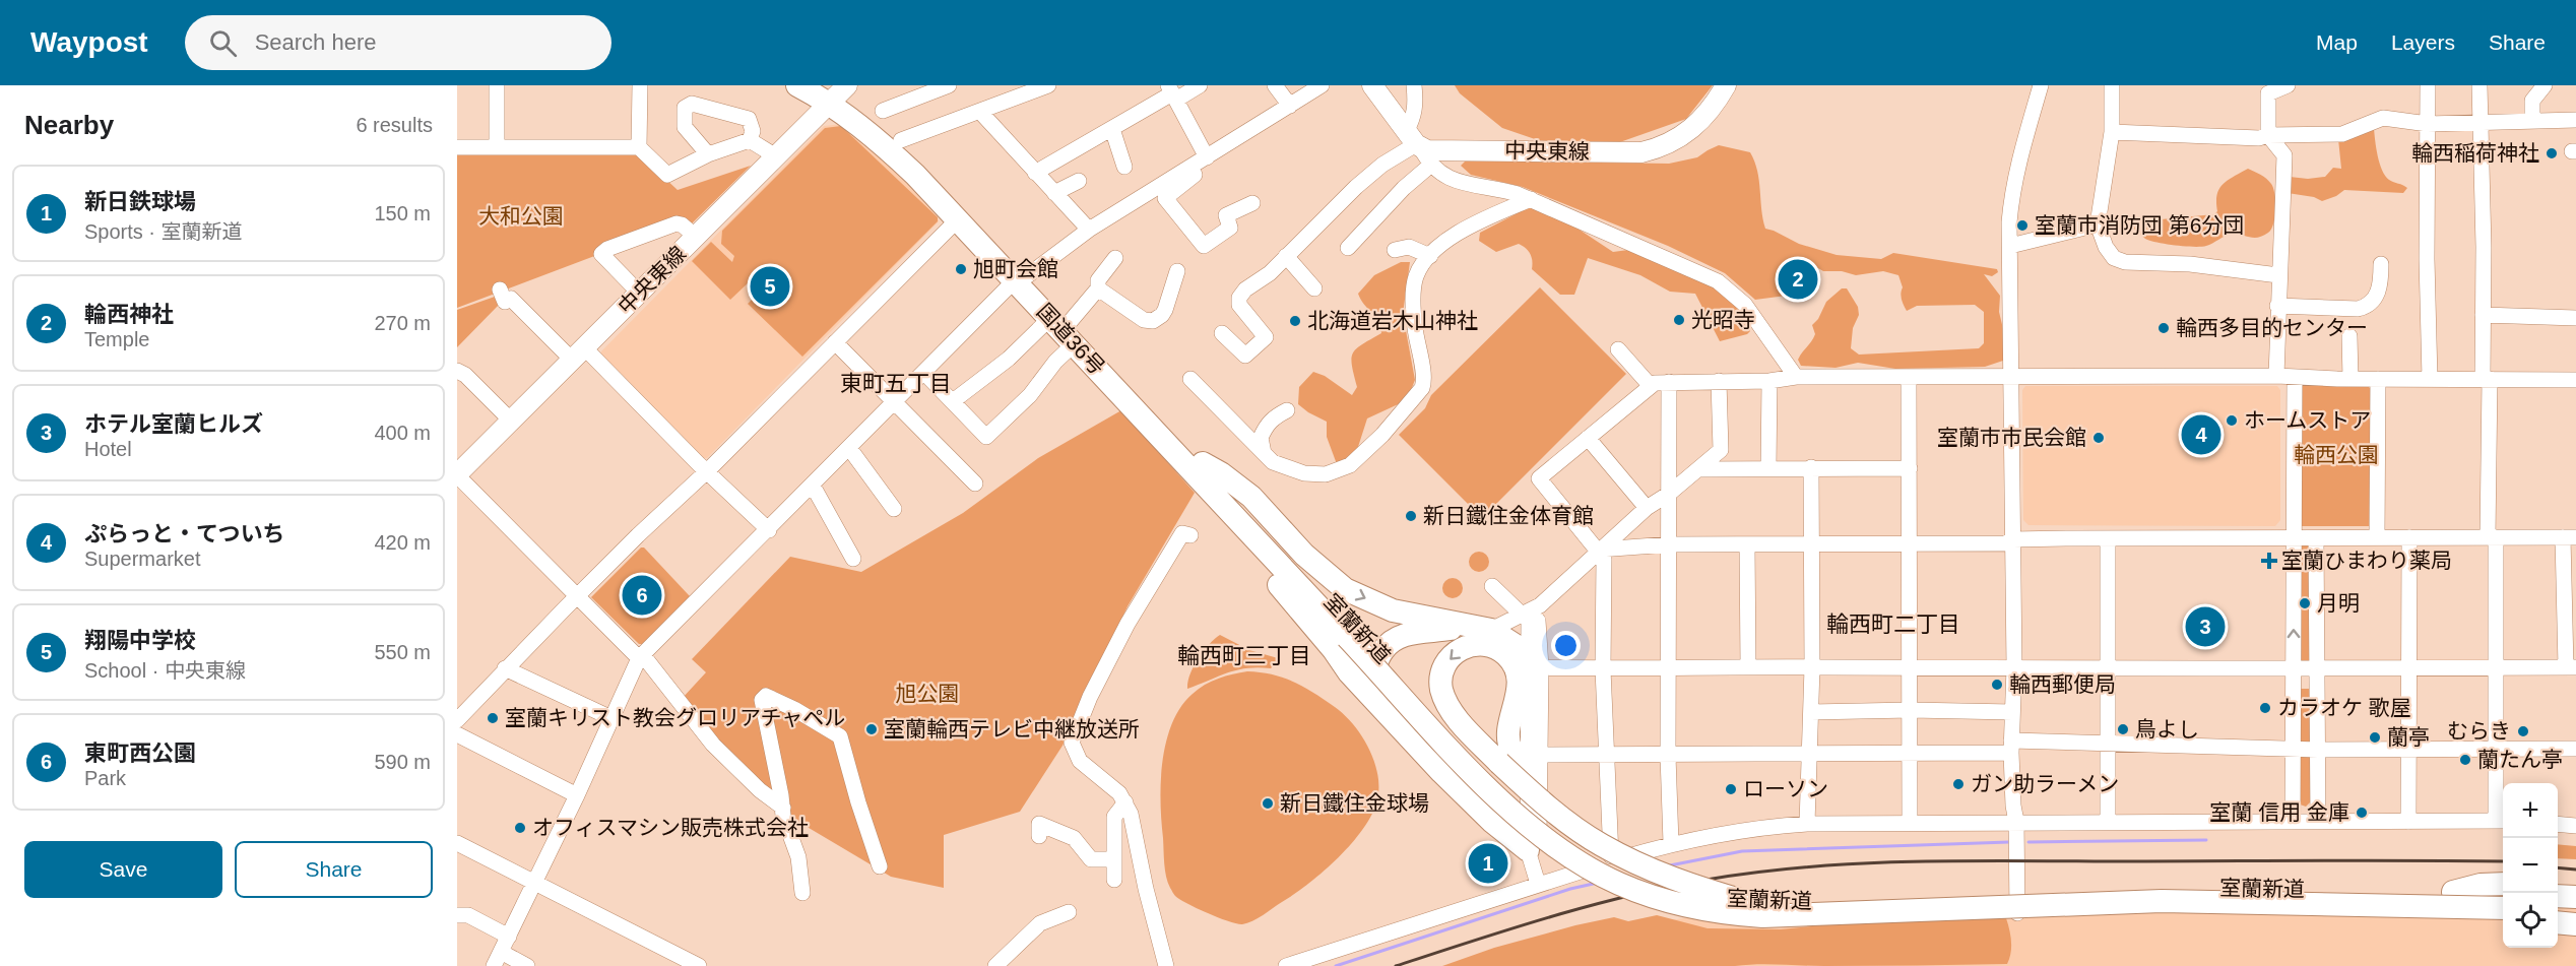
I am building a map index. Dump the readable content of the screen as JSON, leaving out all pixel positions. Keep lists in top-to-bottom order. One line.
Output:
{"streets":{"highway":["国道36号","室蘭新道"],"main road":["中央東線"]},"crossings":[["中央東線","国道36号"],["国道36号","室蘭新道"]],"districts":["東町五丁目","輪西町二丁目","輪西町三丁目"],"parks":["大和公園","輪西公園","旭公園"],"places":{"other":["輪西稲荷神社","室蘭市消防団 第6分団","旭町会館","光昭寺","北海道岩木山神社","輪西多目的センター","ホームストア","室蘭市市民会館","新日鐵住金体育館","月明","輪西郵便局","カラオケ 歌屋","室蘭キリスト教会グロリアチャペル","室蘭輪西テレビ中継放送所","鳥よし","むらき","蘭亭","蘭たん亭","ガン助ラーメン","ローソン","新日鐵住金球場","室蘭 信用 金庫","オフィスマシン販売株式会社"],"health":["室蘭ひまわり薬局"]},"page":{"header":"Waypost","search":"Search here","nav":["Map","Layers","Share"],"heading":["Nearby","6 results"],"list":[{"mark":"1","name":"新日鉄球場","note":"Sports · 室蘭新道","value":"150 m"},{"mark":"2","name":"輪西神社","note":"Temple","value":"270 m"},{"mark":"3","name":"ホテル室蘭ヒルズ","note":"Hotel","value":"400 m"},{"mark":"4","name":"ぷらっと・てついち","note":"Supermarket","value":"420 m"},{"mark":"5","name":"翔陽中学校","note":"School · 中央東線","value":"550 m"},{"mark":"6","name":"東町西公園","note":"Park","value":"590 m"}],"pins":["2","5","4","6","3","1"],"map_buttons":["+","−"],"buttons":["Save","Share"]}}
